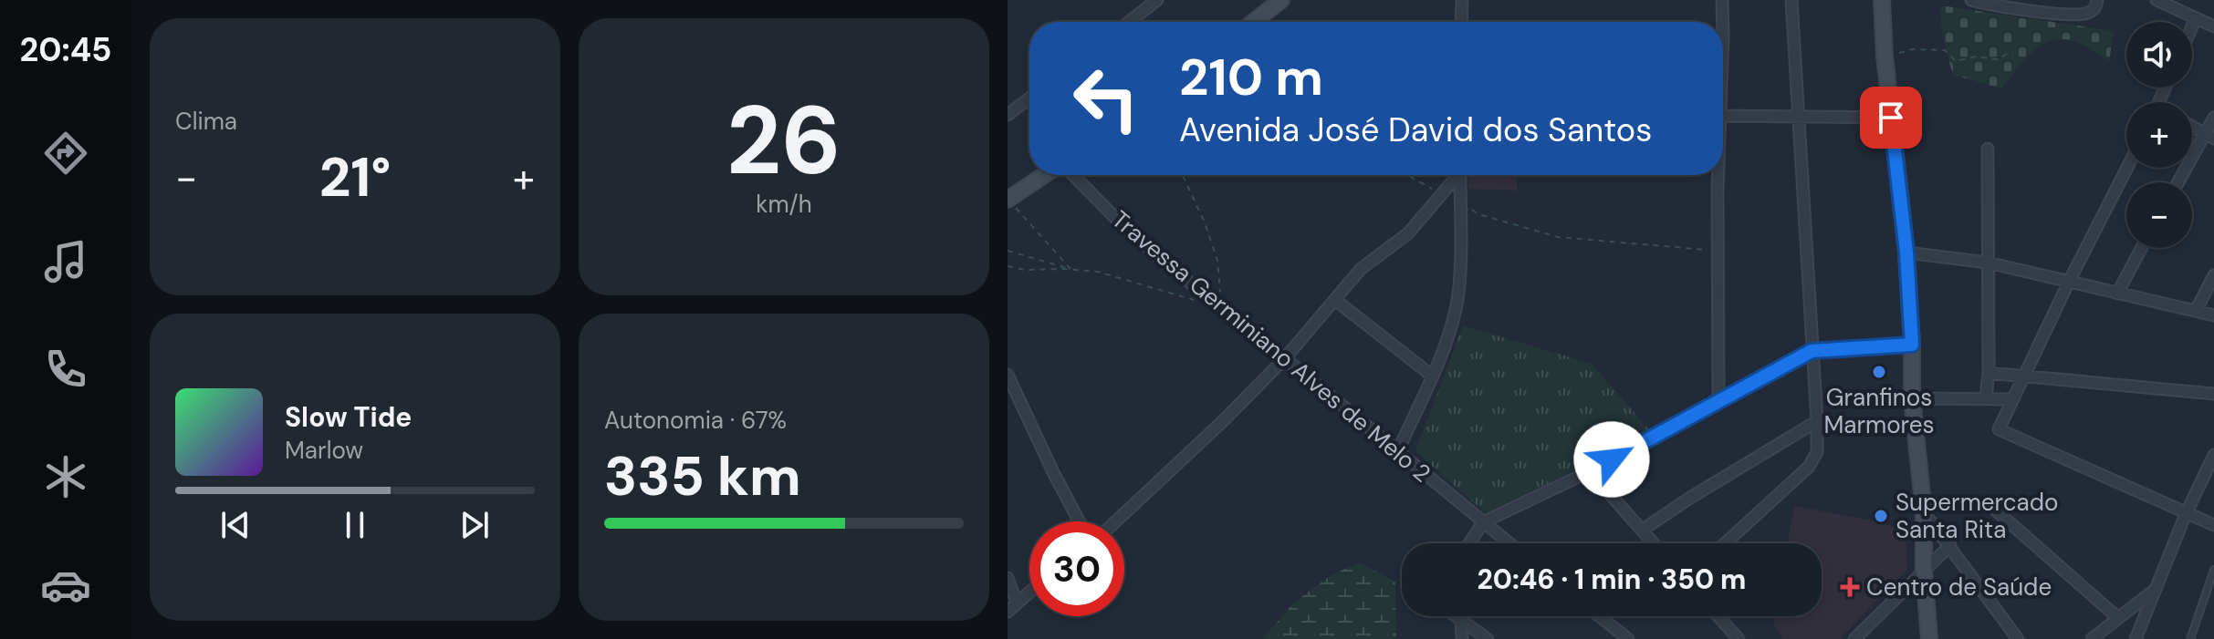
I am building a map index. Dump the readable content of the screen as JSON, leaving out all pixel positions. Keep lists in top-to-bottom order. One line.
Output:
{"streets":{"street":["Travessa Germiniano Alves de Melo 2"]},"places":{"other":["Granfinos Marmores","Supermercado Santa Rita"],"health":["Centro de Saúde"]},"page":{"tabs":"20:45","tile":["Clima",["26","km/h"],["Autonomia · 67%","335 km"]],"map_buttons":["+","−"],"turn":["210 m","Avenida José David dos Santos"],"heat":["−","21°","+"],"song":["Slow Tide","Marlow"],"limit":"30","trip":"20:46 · 1 min · 350 m"}}
